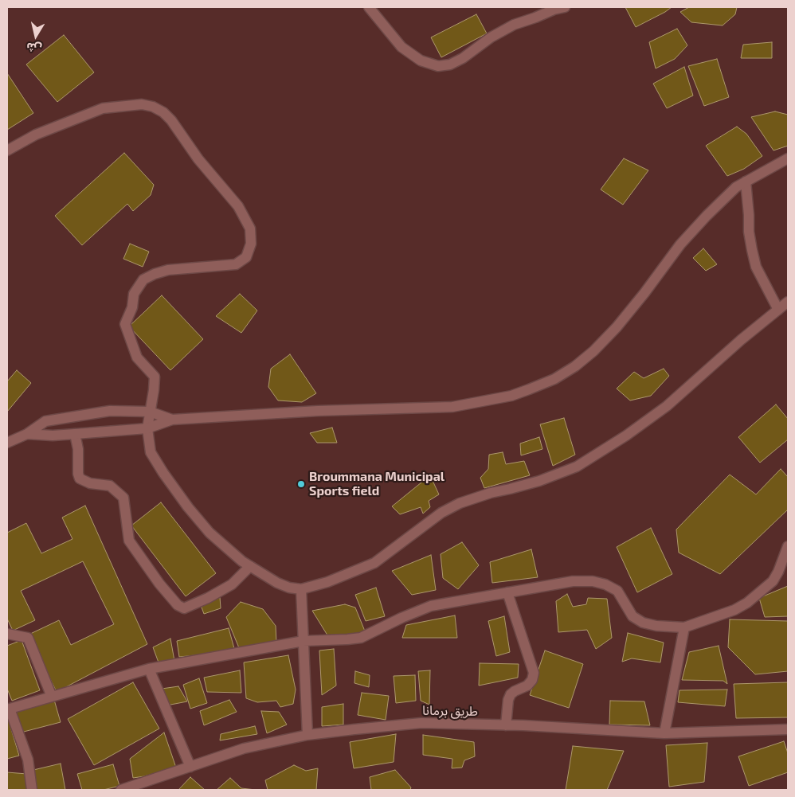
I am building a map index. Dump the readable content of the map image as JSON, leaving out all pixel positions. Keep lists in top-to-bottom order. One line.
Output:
{"streets":{"street":["طريق برمانا"]},"places":["Broummana Municipal Sports field"],"north":"bottom"}
